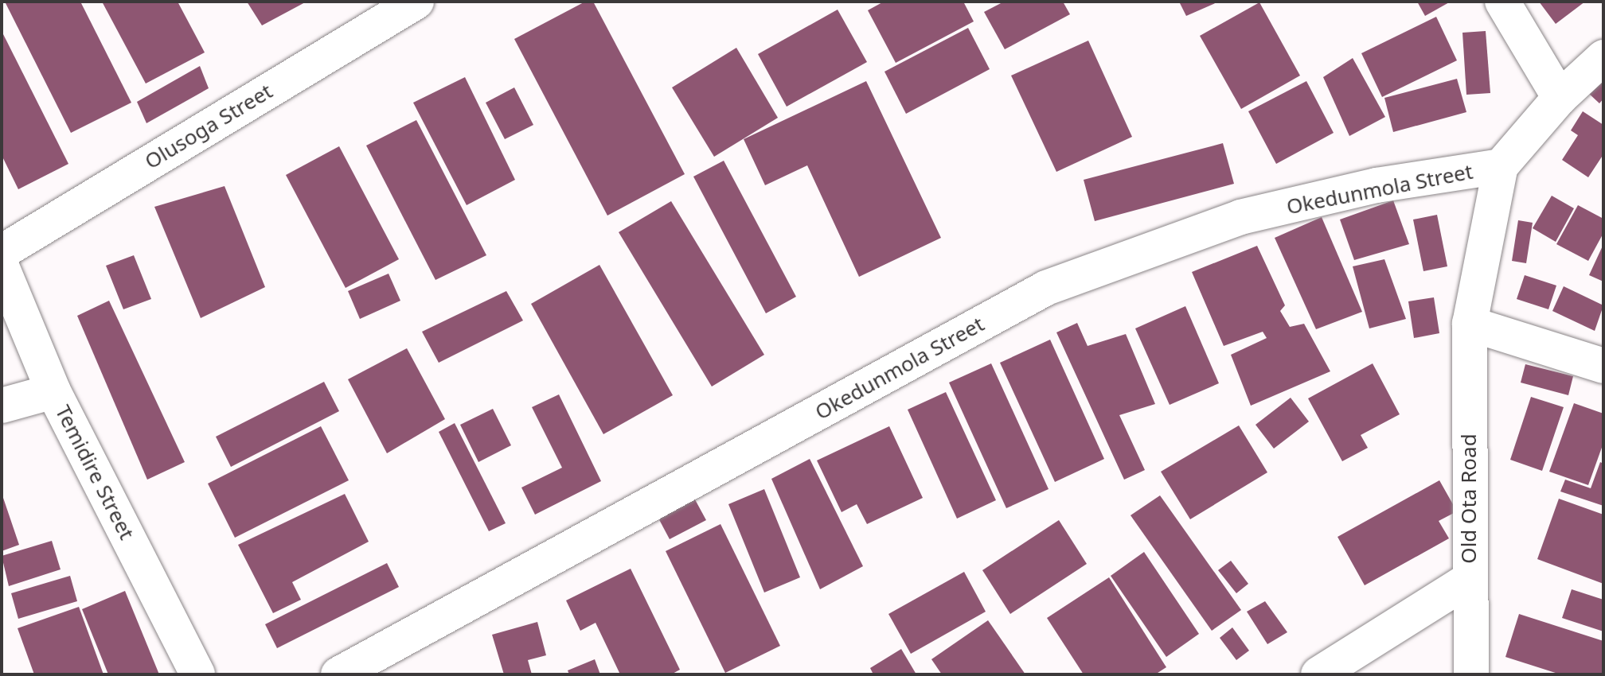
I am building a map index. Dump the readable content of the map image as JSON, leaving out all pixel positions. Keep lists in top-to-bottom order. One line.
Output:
{"streets":{"street":["Olusoga Street","Okedunmola Street","Temidire Street","Old Ota Road"]},"crossings":[["Okedunmola Street","Old Ota Road"]]}
